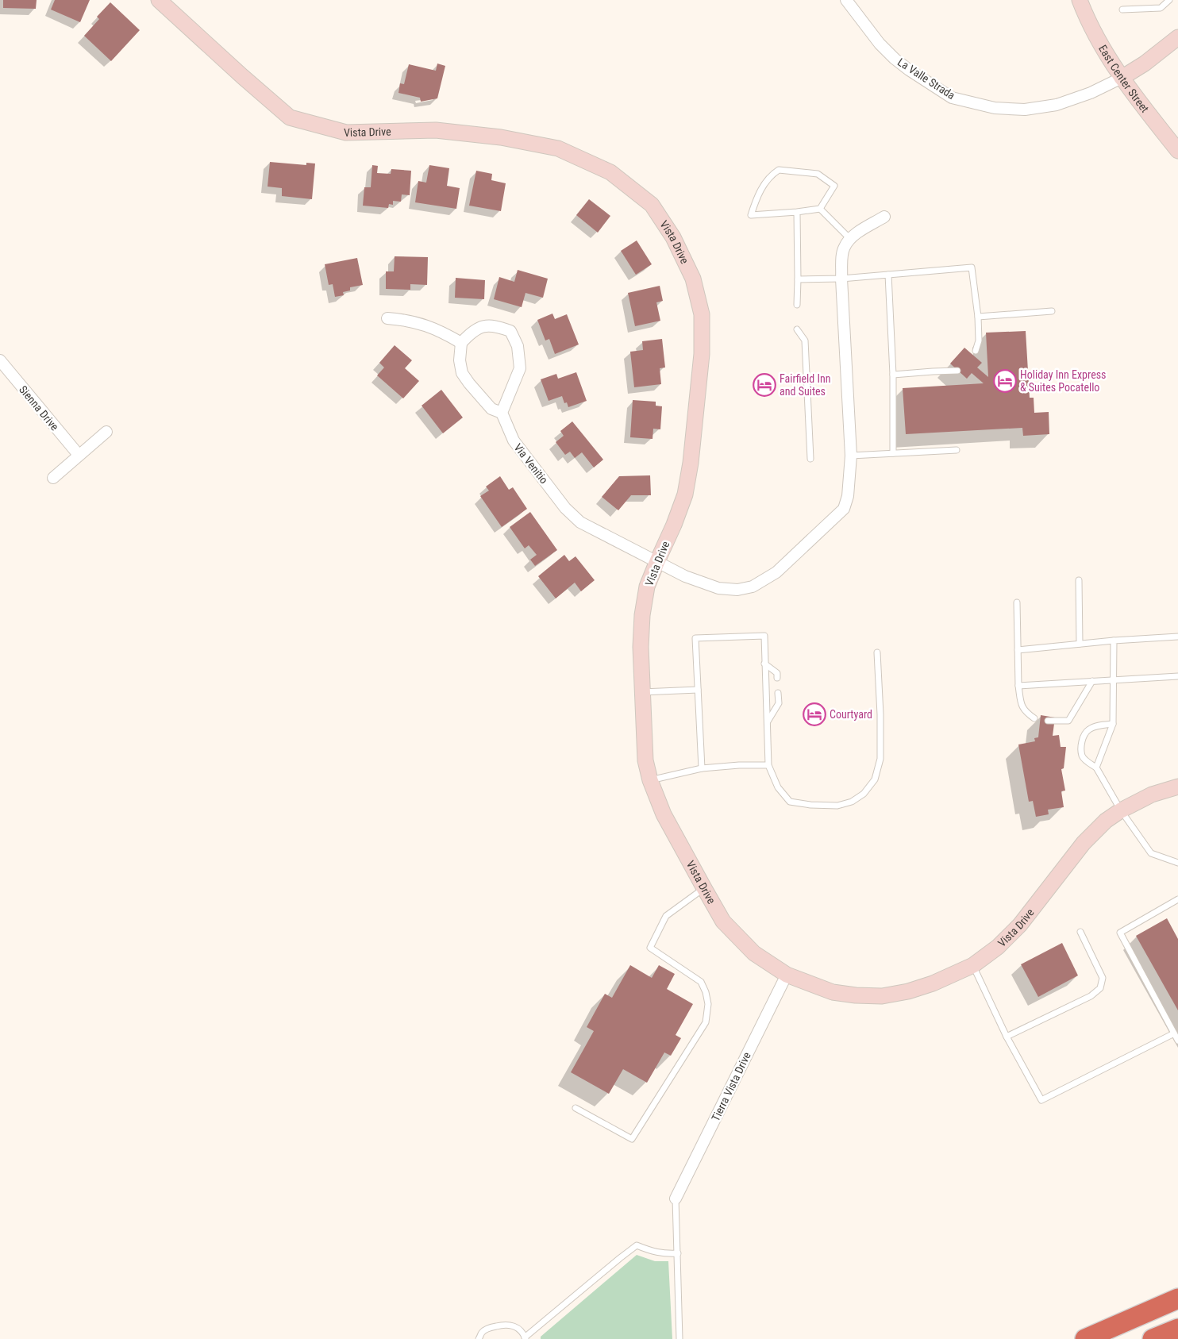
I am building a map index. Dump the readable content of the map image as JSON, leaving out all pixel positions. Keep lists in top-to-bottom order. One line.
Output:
{"streets":{"street":["La Valle Strada","East Center Street","Vista Drive","Sienna Drive","Via Venitio","Tierra Vista Drive"]},"crossings":[["La Valle Strada","East Center Street"],["Vista Drive","Via Venitio"],["Vista Drive","Tierra Vista Drive"]],"places":{"hotel":["Holiday Inn Express & Suites Pocatello","Fairfield Inn and Suites","Courtyard"]}}
